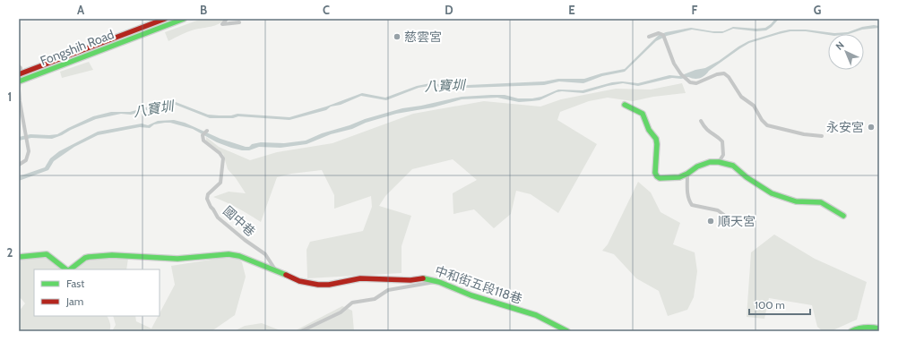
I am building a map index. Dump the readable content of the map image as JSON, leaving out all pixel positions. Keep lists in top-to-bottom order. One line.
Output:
{"streets":{"street":["Fongshih Road","國中巷","中和街五段118巷"]},"crossings":[["國中巷","中和街五段118巷"]],"water":["八寶圳"],"places":["慈雲宮","永安宮","順天宮"],"legend":["Fast","Jam"],"scale_bar":"100 m","north":"top left","grid":{"columns":["A","B","C","D","E","F","G"],"rows":["1","2"]}}
